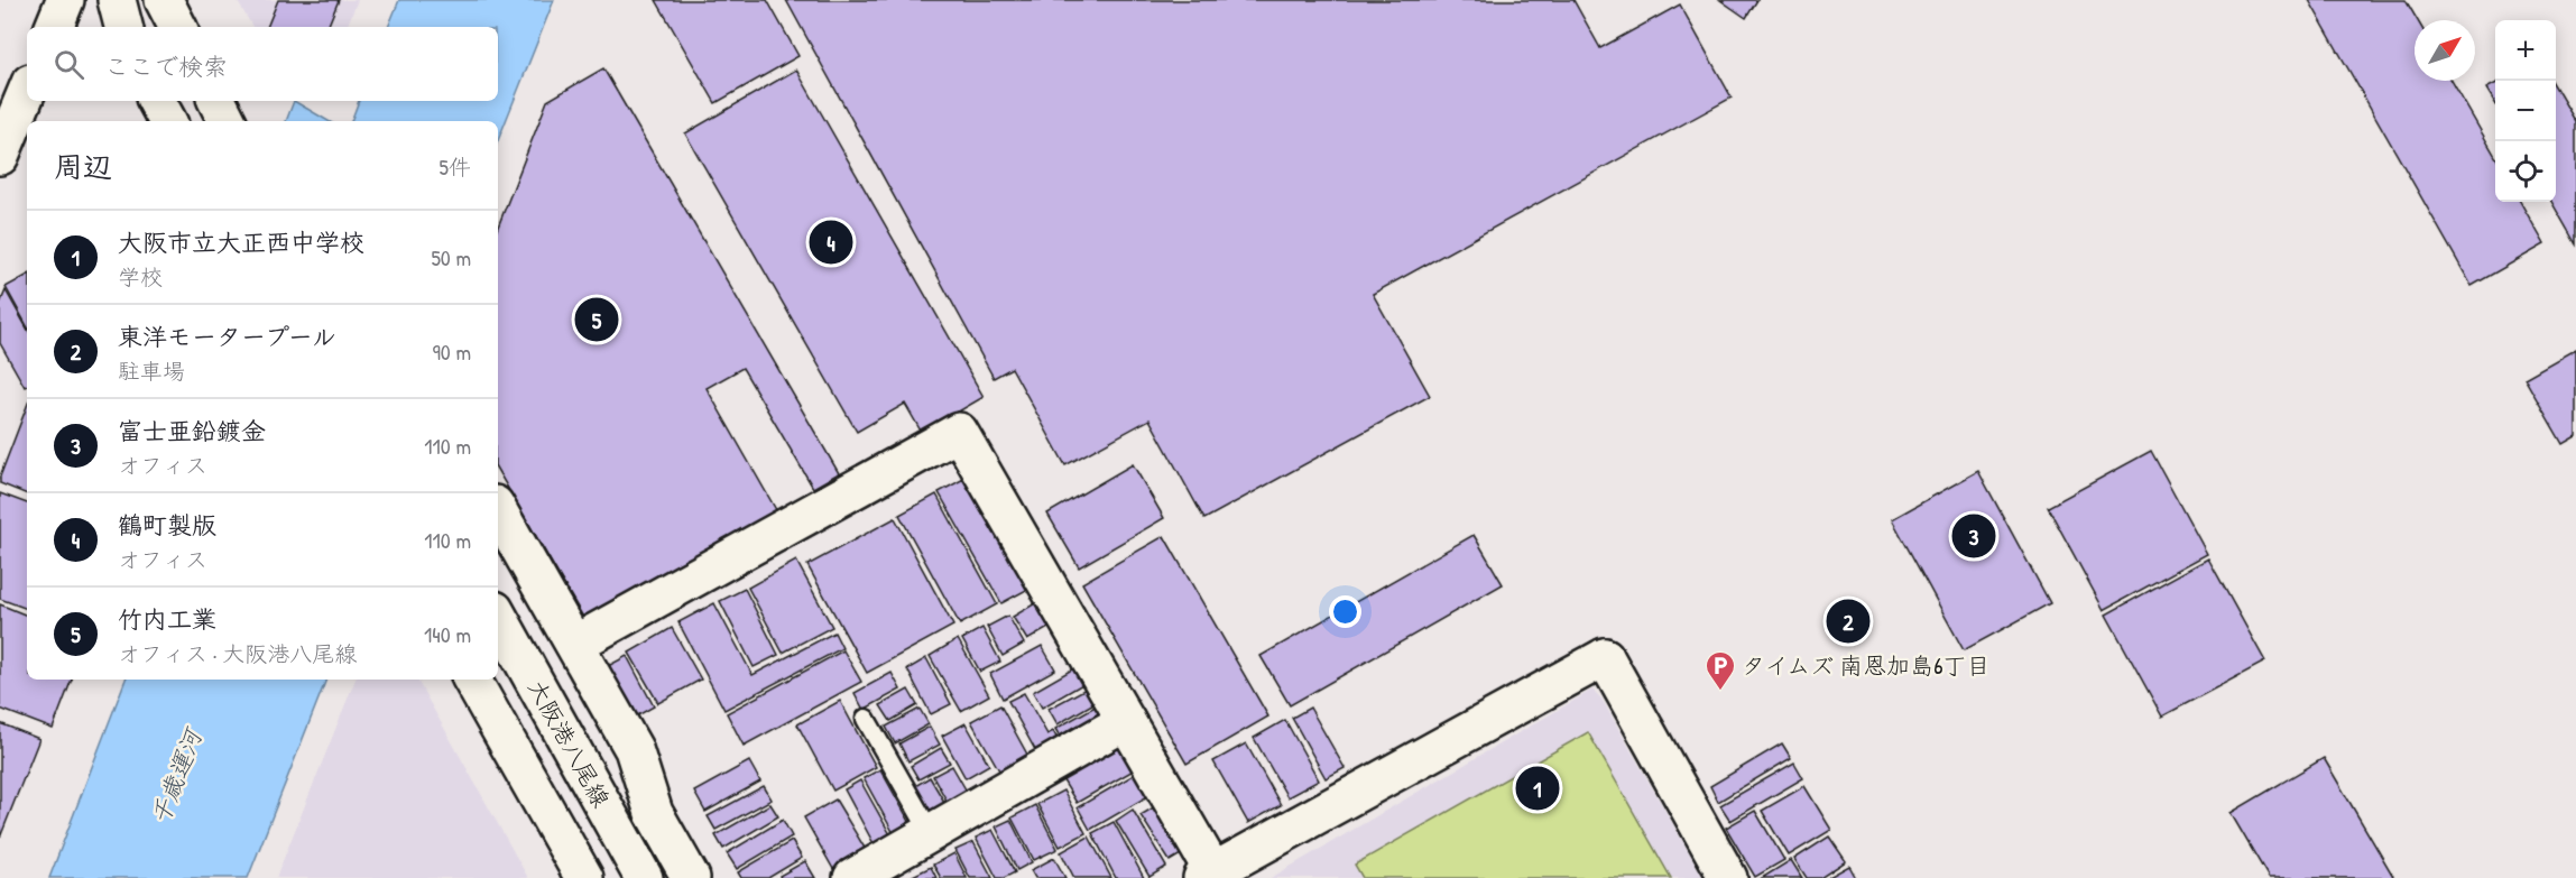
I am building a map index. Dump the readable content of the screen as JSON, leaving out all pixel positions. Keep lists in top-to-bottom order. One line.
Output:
{"streets":{"street":["大阪港八尾線"]},"water":["千歳運河"],"places":{"parking":["タイムズ 南恩加島6丁目"]},"north":"top right","page":{"map_buttons":["+","−"],"search":"ここで検索","heading":["周辺","5件"],"list":[{"mark":"1","name":"大阪市立大正西中学校","note":"学校","value":"50 m"},{"mark":"2","name":"東洋モータープール","note":"駐車場","value":"90 m"},{"mark":"3","name":"富士亜鉛鍍金","note":"オフィス","value":"110 m"},{"mark":"4","name":"鶴町製版","note":"オフィス","value":"110 m"},{"mark":"5","name":"竹内工業","note":"オフィス · 大阪港八尾線","value":"140 m"}],"pins":["4","5","3","2","1"]}}
